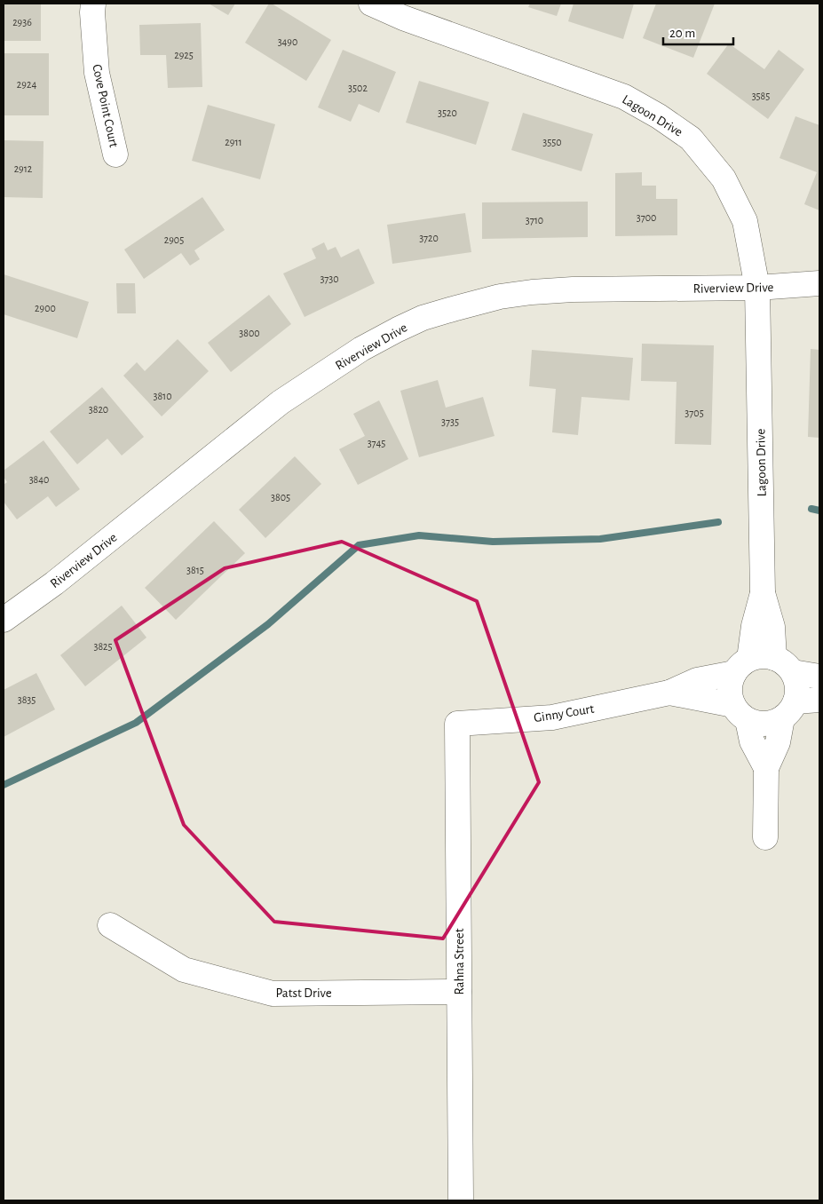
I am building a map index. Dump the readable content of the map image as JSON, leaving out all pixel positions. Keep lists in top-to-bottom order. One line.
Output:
{"streets":{"street":["Cove Point Court","Lagoon Drive","Riverview Drive","Ginny Court","Rahna Street","Patst Drive"]},"crossings":[["Lagoon Drive","Riverview Drive"],["Ginny Court","Rahna Street"],["Rahna Street","Patst Drive"]],"house_numbers":["2936","3490","2925","2924","3502","3585","3520","2911","3550","2912","3700","3710","3720","2905","3730","2900","3800","3810","3820","3705","3735","3745","3840","3805","3815","3825","3835"],"scale_bar":"20 m"}
